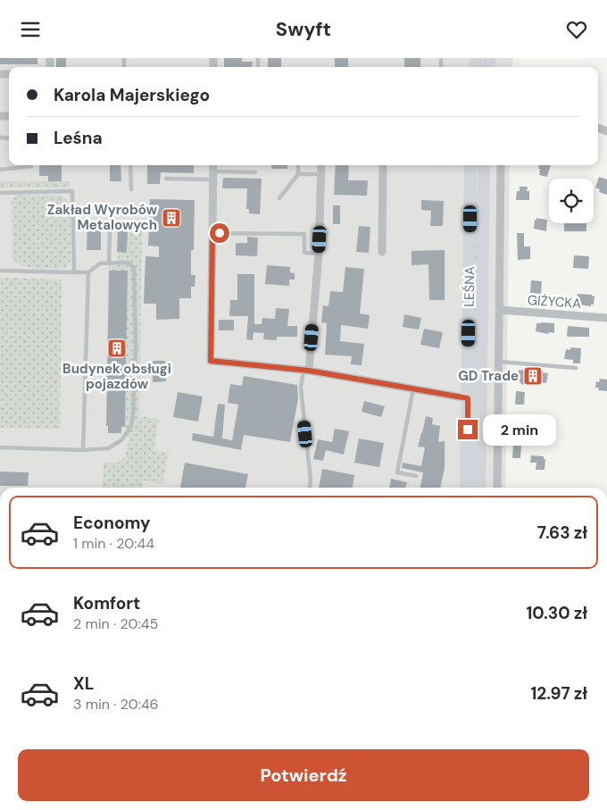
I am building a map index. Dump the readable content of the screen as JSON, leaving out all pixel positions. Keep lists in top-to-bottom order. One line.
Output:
{"streets":{"main road":["LEŚNA"],"street":["GIŻYCKA"]},"places":{"building":["Zakład Wyrobów Metalowych","Budynek obsługi pojazdów","GD Trade"]},"page":{"header":"Swyft","banner":["Karola Majerskiego","Leśna"],"bubble":"2 min","list":[{"name":"Economy","note":"1 min · 20:44","value":"7.63 zł"},{"name":"Komfort","note":"2 min · 20:45","value":"10.30 zł"},{"name":"XL","note":"3 min · 20:46","value":"12.97 zł"}],"buttons":"Potwierdź"}}
